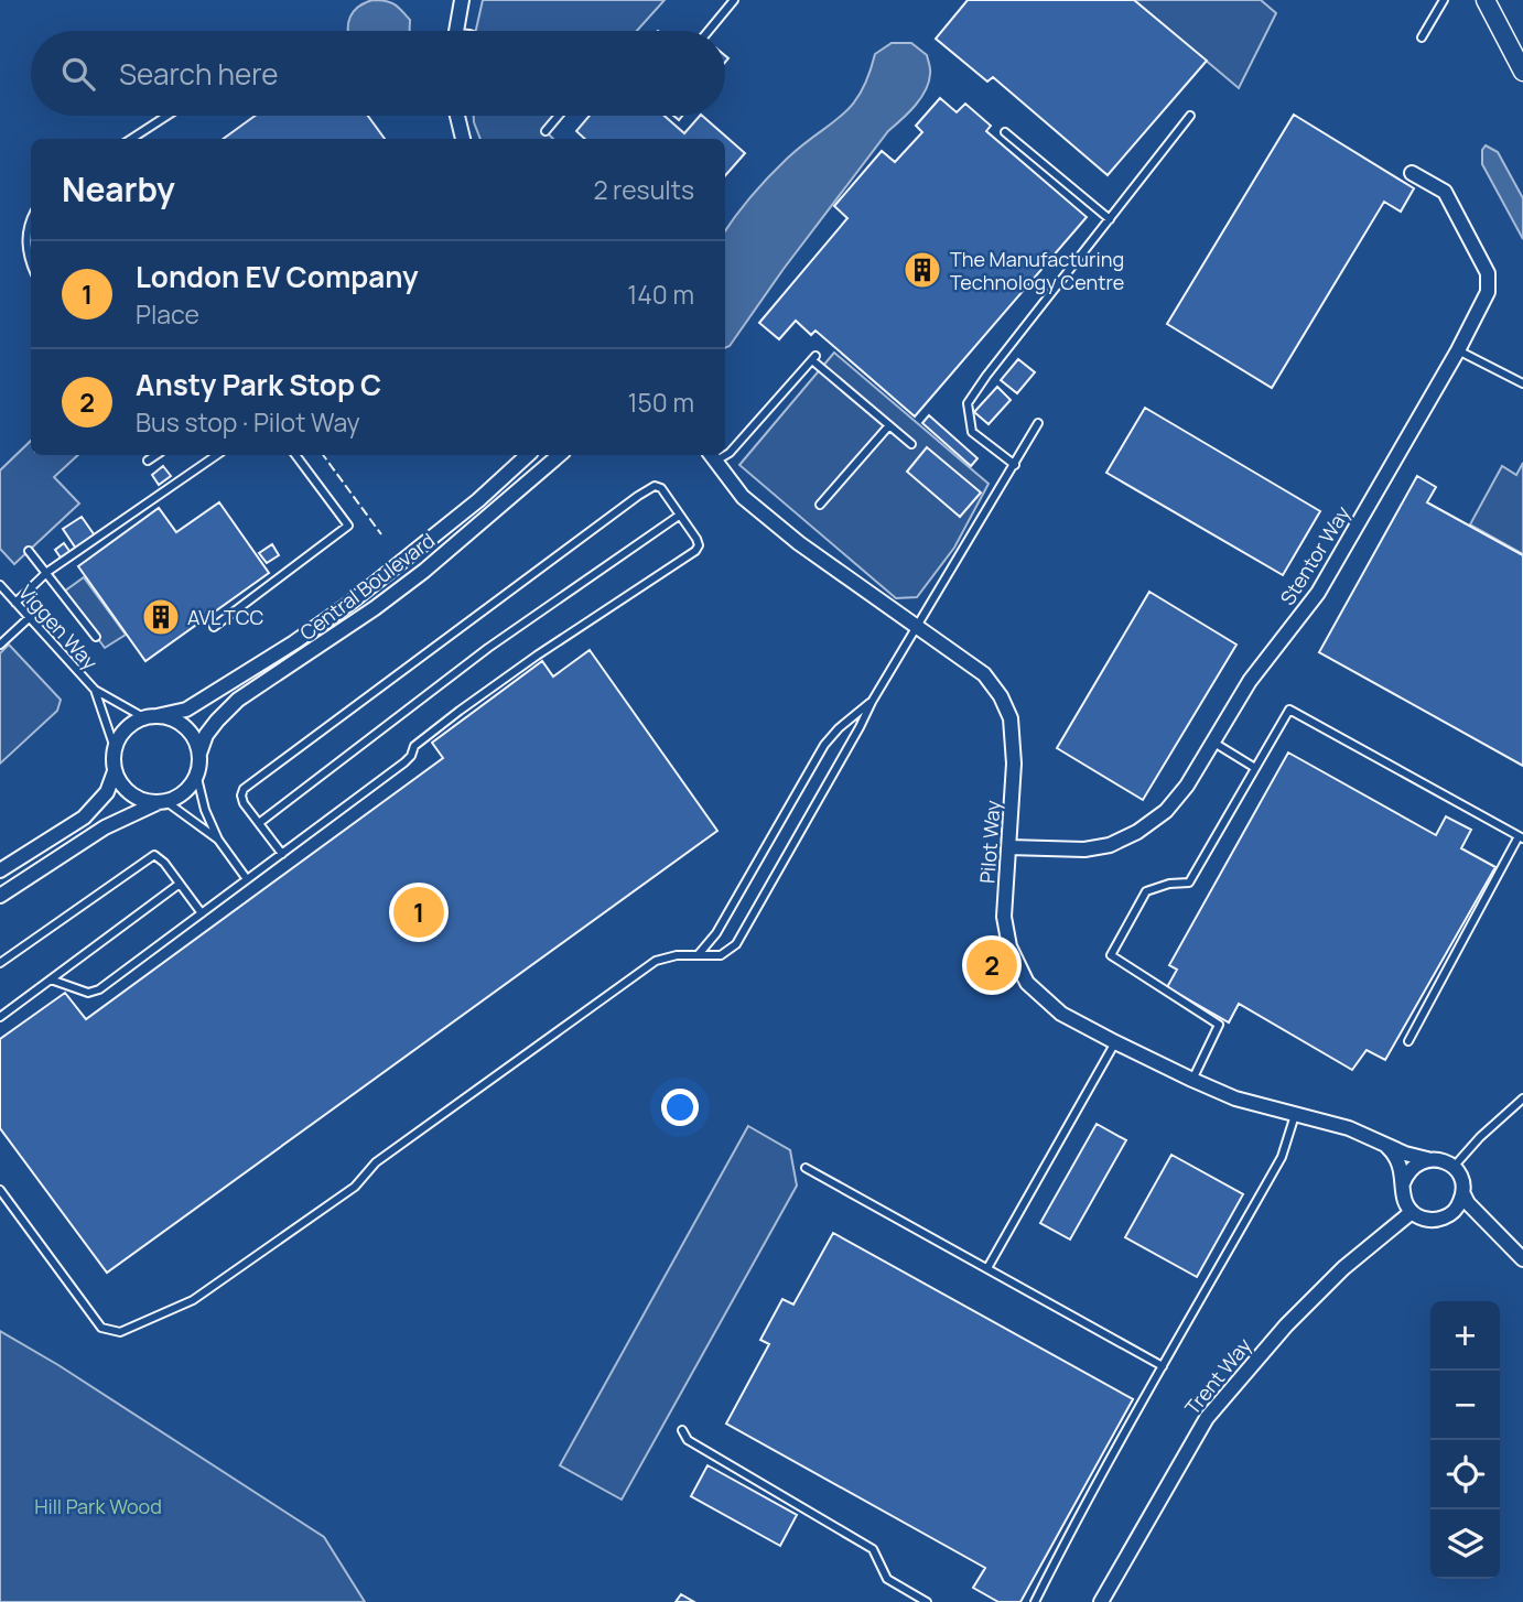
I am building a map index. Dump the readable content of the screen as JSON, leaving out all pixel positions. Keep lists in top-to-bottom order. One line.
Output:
{"streets":{"street":["Stentor Way","Central Boulevard","Pilot Way","Trent Way"],"lane":["Viggen Way"]},"crossings":[["Stentor Way","Pilot Way"],["Central Boulevard","Viggen Way"],["Pilot Way","Trent Way"]],"parks":["Hill Park Wood"],"places":{"building":["The Manufacturing Technology Centre","AVL TCC"]},"page":{"search":"Search here","heading":["Nearby","2 results"],"list":[{"mark":"1","name":"London EV Company","note":"Place","value":"140 m"},{"mark":"2","name":"Ansty Park Stop C","note":"Bus stop · Pilot Way","value":"150 m"}],"pins":["1","2"],"map_buttons":["+","−"]}}
